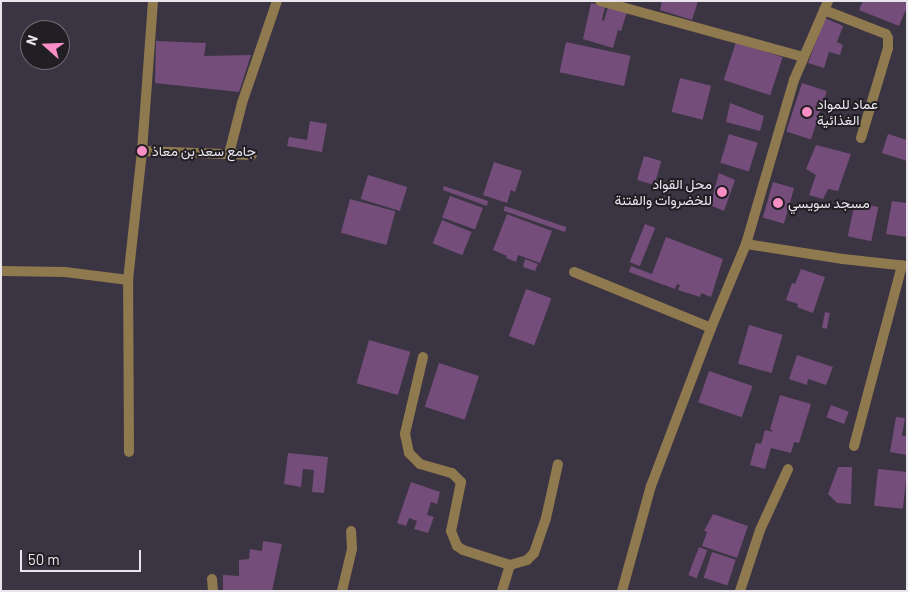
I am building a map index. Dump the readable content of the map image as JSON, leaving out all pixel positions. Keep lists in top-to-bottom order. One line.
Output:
{"places":["عماد للمواد الغذائية","جامع سعد بن معاذ","محل القواد للخضروات والفتنة","مسجد سويسي"],"scale_bar":"50 m","north":"left"}
